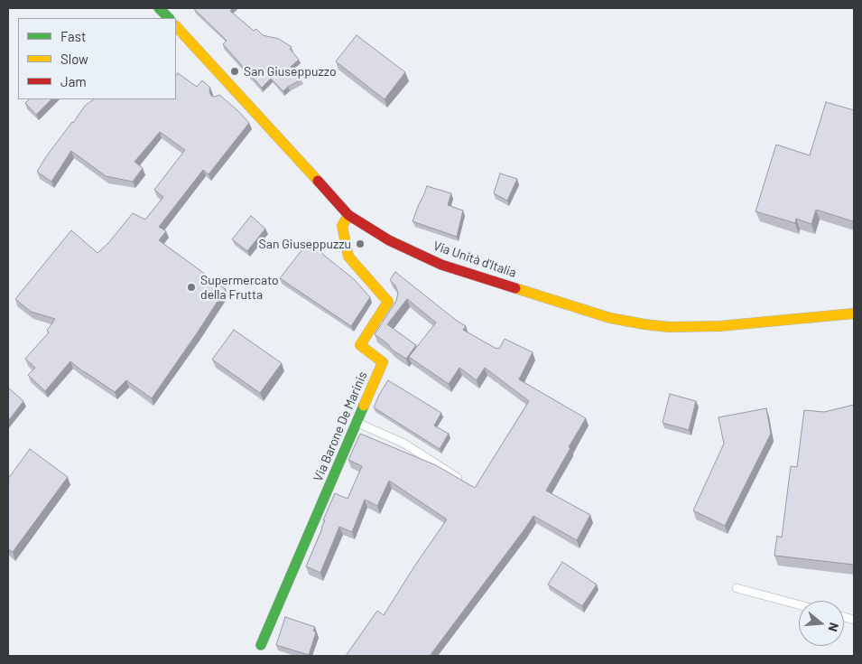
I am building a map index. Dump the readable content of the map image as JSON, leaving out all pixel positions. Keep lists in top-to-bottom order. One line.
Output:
{"streets":{"street":["Via Unità d'Italia","Via Barone De Marinis"]},"crossings":[["Via Unità d'Italia","Via Barone De Marinis"]],"places":["San Giuseppuzzo","San Giuseppuzzu","Supermercato della Frutta"],"legend":["Fast","Slow","Jam"],"north":"right"}
